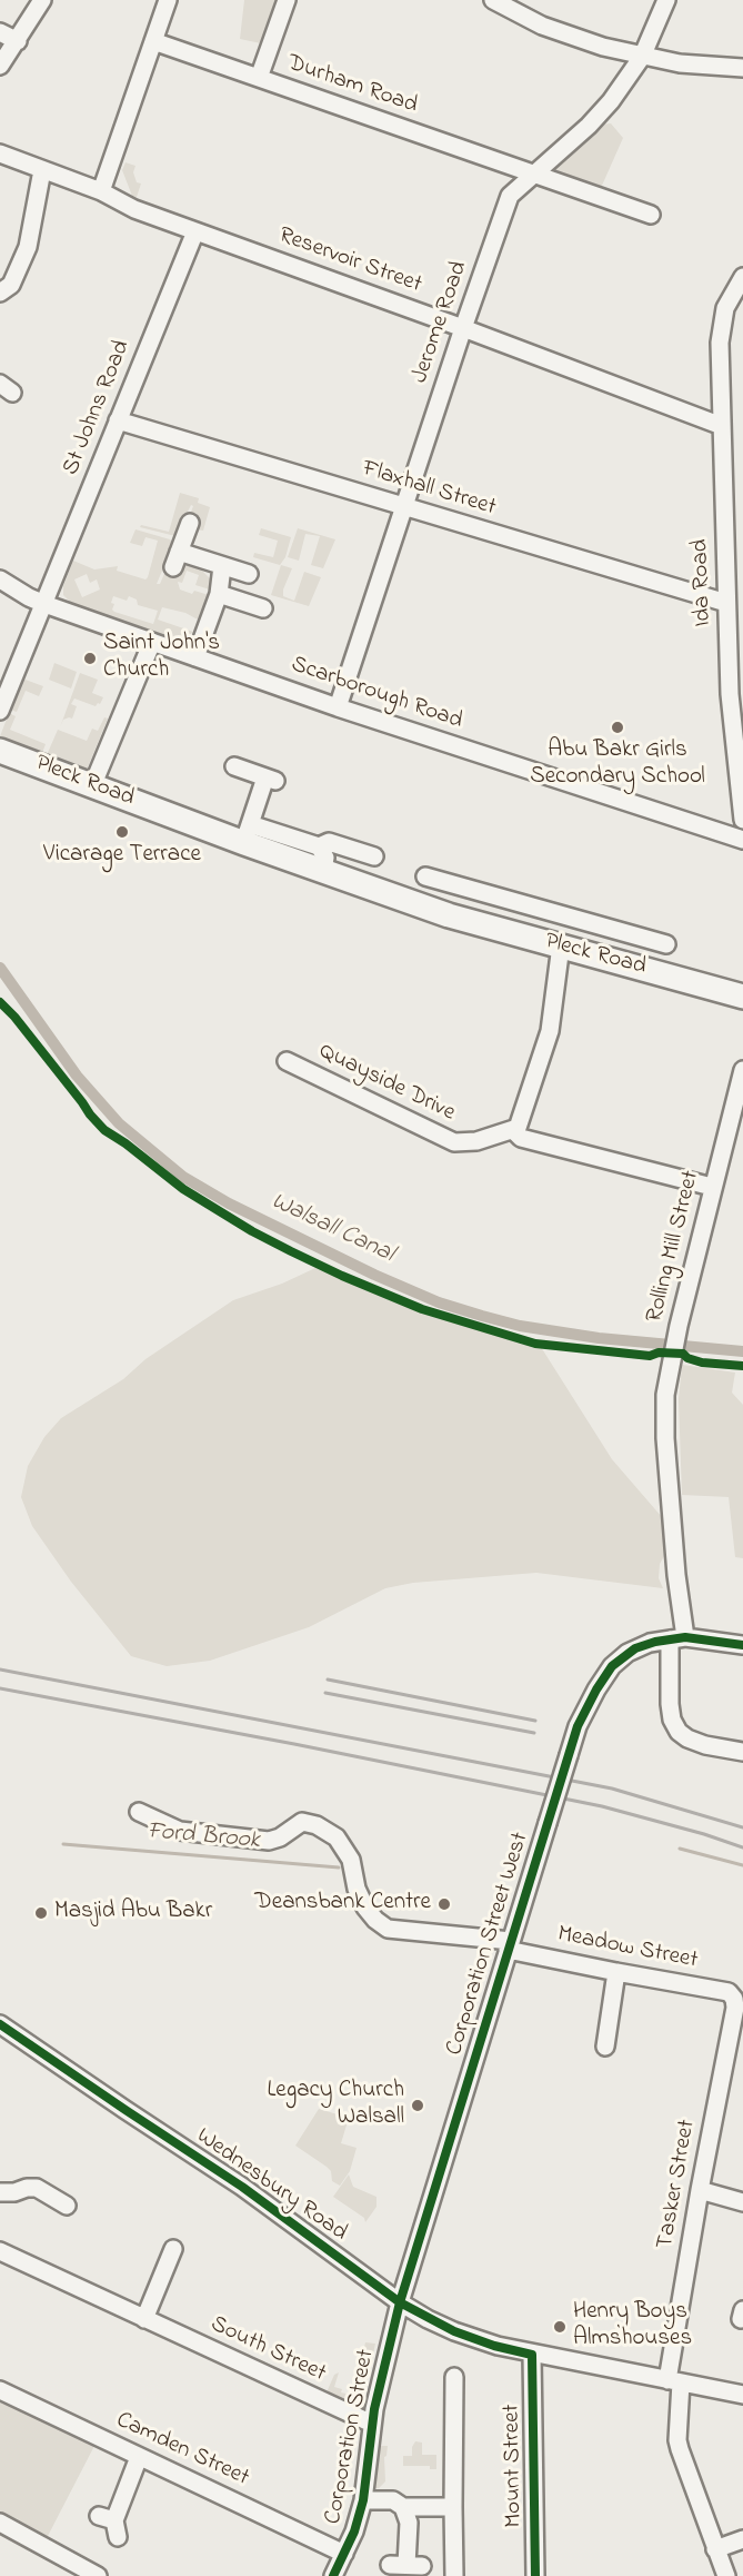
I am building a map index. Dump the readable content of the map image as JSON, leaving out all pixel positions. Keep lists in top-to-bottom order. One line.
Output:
{"streets":{"highway":["Pleck Road"],"street":["Durham Road","Reservoir Street","Jerome Road","St Johns Road","Flaxhall Street","Ida Road","Scarborough Road","Quayside Drive","Rolling Mill Street","Corporation Street West","Meadow Street","Tasker Street","Wednesbury Road","South Street","Corporation Street","Camden Street","Mount Street"]},"crossings":[["Durham Road","Jerome Road"],["Reservoir Street","Jerome Road"],["Reservoir Street","St Johns Road"],["Reservoir Street","Ida Road"],["Jerome Road","Flaxhall Street"],["Jerome Road","Scarborough Road"],["St Johns Road","Flaxhall Street"],["St Johns Road","Scarborough Road"],["Flaxhall Street","Ida Road"],["Rolling Mill Street","Corporation Street West"],["Corporation Street West","Meadow Street"],["Corporation Street West","Wednesbury Road"],["Corporation Street West","Corporation Street"],["Meadow Street","Tasker Street"],["Tasker Street","Wednesbury Road"],["Wednesbury Road","Corporation Street"],["Wednesbury Road","Mount Street"],["South Street","Corporation Street"],["Corporation Street","Camden Street"]],"water":["Walsall Canal","Ford Brook"],"places":["Saint John's Church","Abu Bakr Girls Secondary School","Vicarage Terrace","Deansbank Centre","Masjid Abu Bakr","Legacy Church Walsall","Henry Boys Almshouses"]}
